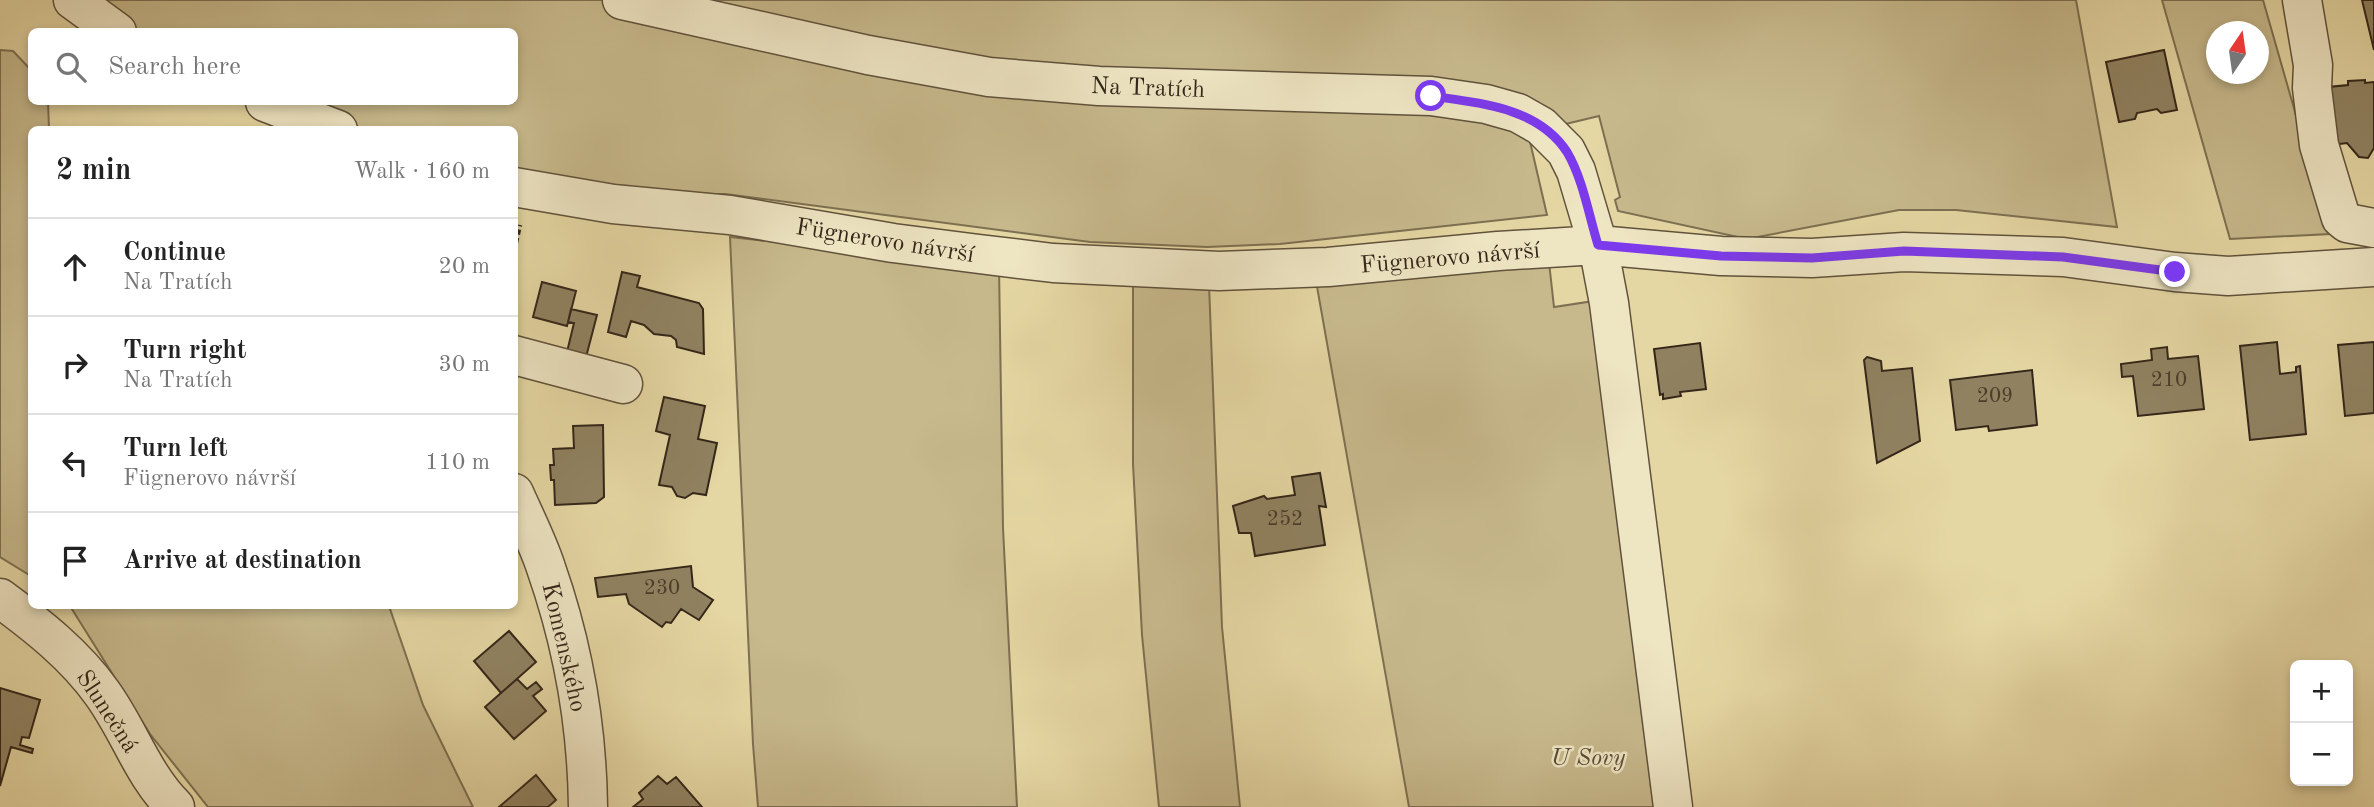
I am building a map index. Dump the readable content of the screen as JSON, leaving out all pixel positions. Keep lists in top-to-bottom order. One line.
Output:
{"streets":{"street":["Na Tratích","Fügnerovo návrší","Komenského","Slunečná"]},"crossings":[["Na Tratích","Fügnerovo návrší"]],"parks":["U Sovy"],"house_numbers":["210","209","252","230"],"north":"top","page":{"search":"Search here","heading":["2 min","Walk · 160 m"],"list":[["Continue","Na Tratích","20 m"],["Turn right","Na Tratích","30 m"],["Turn left","Fügnerovo návrší","110 m"],"Arrive at destination"],"map_buttons":["+","−"]}}
